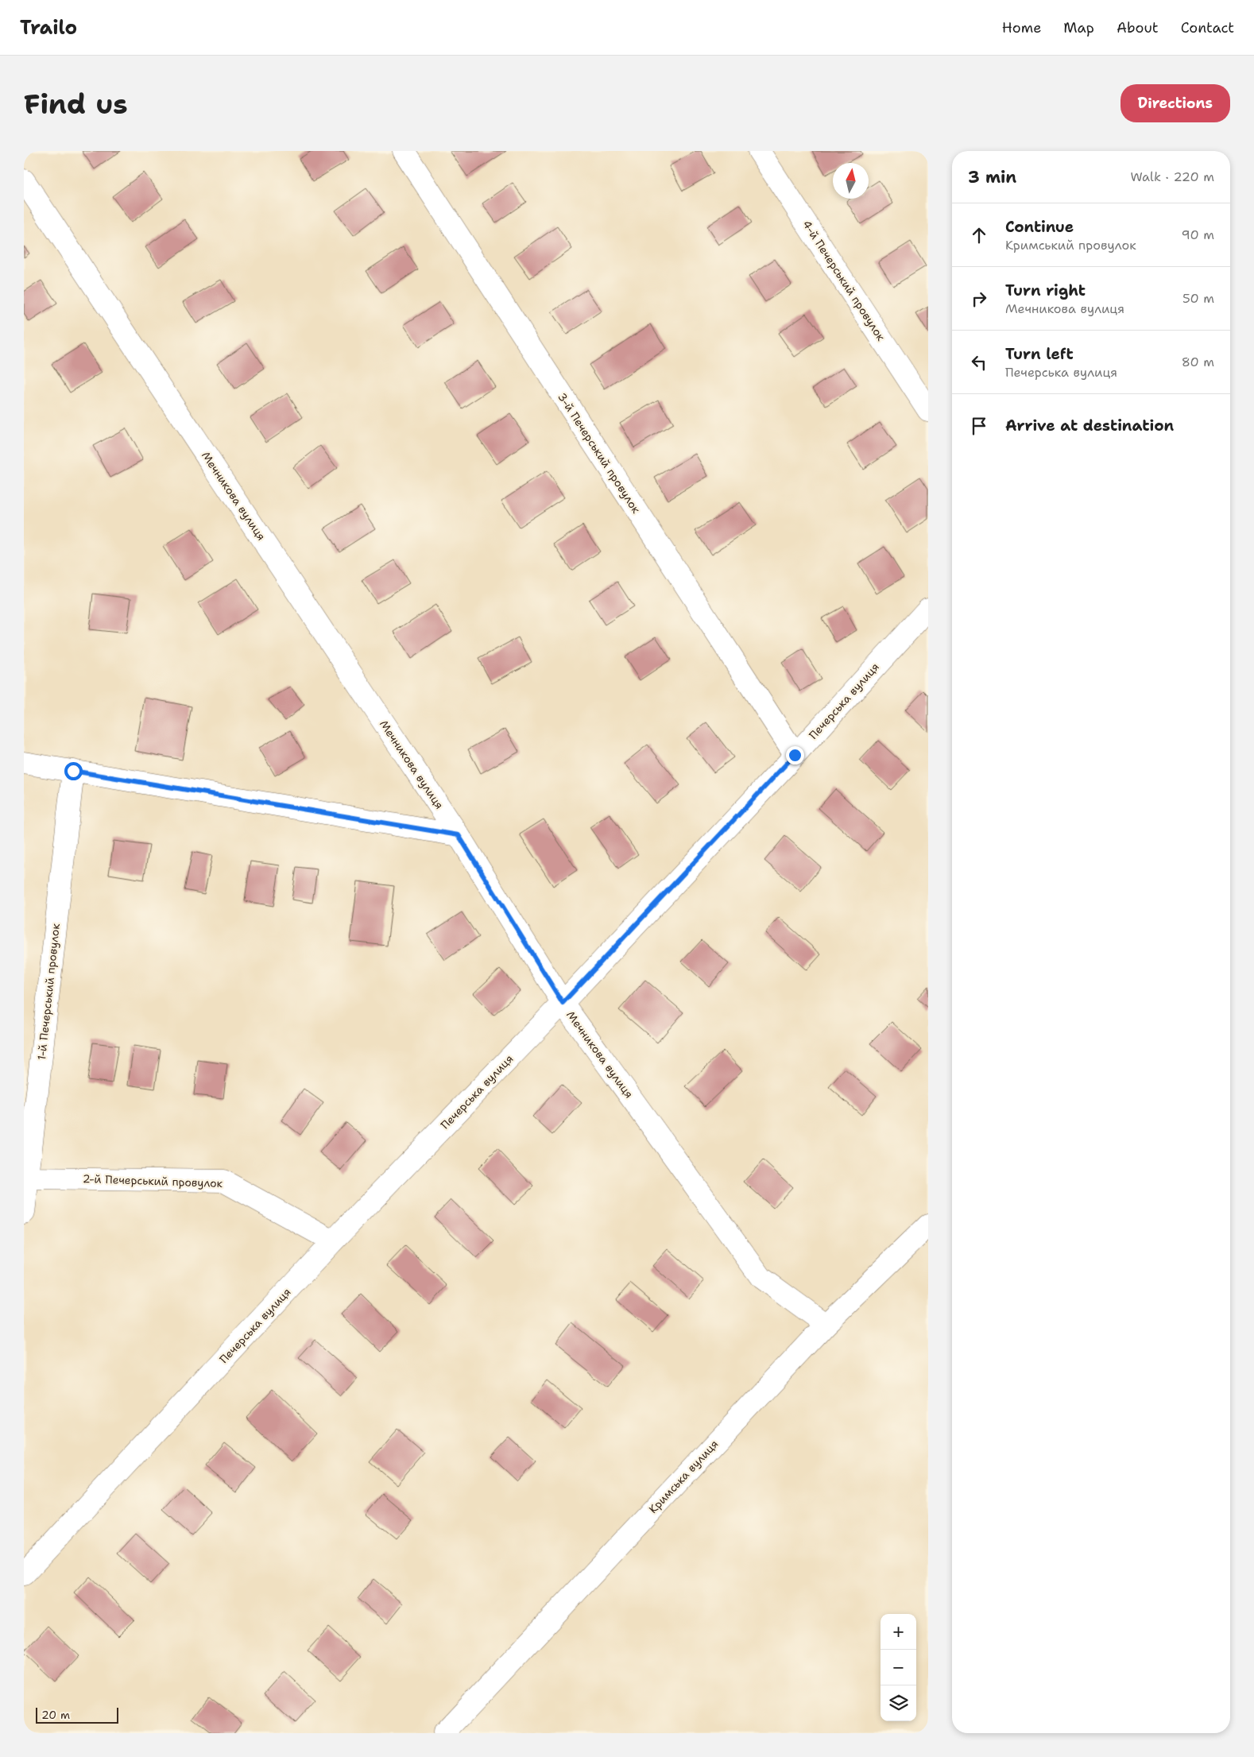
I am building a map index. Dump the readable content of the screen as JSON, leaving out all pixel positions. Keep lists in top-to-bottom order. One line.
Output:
{"streets":{"street":["4-й Печерський провулок","3-й Печерський провулок","Мечникова вулиця","Печерська вулиця","1-й Печерський провулок","2-й Печерський провулок","Кримська вулиця"]},"crossings":[["3-й Печерський провулок","Печерська вулиця"],["Мечникова вулиця","Печерська вулиця"],["Мечникова вулиця","Кримська вулиця"],["Печерська вулиця","2-й Печерський провулок"],["1-й Печерський провулок","2-й Печерський провулок"]],"scale_bar":"20 m","north":"top","page":{"header":"Trailo","nav":["Home","Map","About","Contact"],"buttons":"Directions","title":"Find us","heading":["3 min","Walk · 220 m"],"list":[["Continue","Кримський провулок","90 m"],["Turn right","Мечникова вулиця","50 m"],["Turn left","Печерська вулиця","80 m"],"Arrive at destination"],"map_buttons":["+","−"],"scale":"20 m"}}
